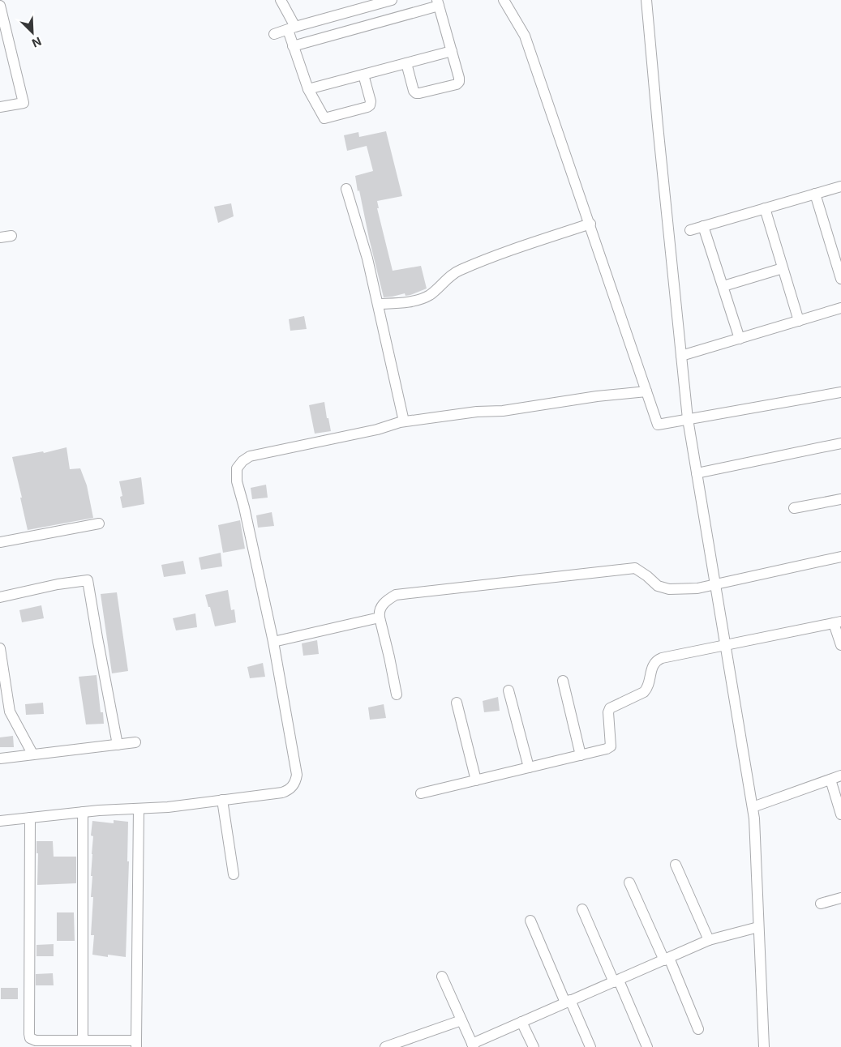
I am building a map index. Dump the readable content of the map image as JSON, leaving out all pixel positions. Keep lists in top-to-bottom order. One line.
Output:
{"north":"bottom right"}
